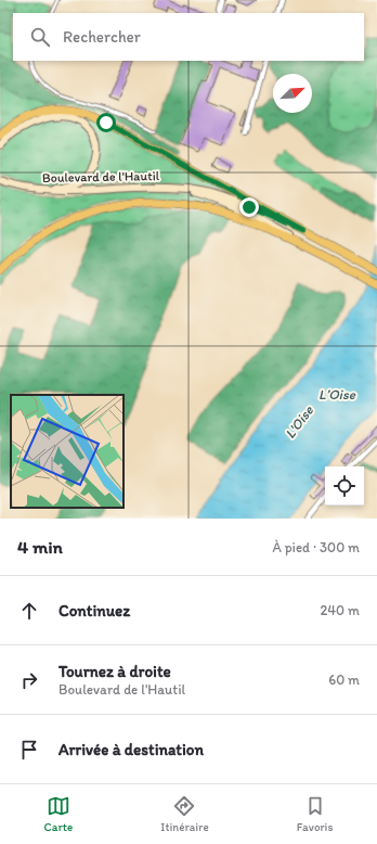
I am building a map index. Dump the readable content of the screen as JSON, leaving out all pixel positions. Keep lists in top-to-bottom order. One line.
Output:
{"streets":{"main road":["Boulevard de l'Hautil"]},"water":["L’Oise","L'Oise"],"north":"top right","page":{"search":"Rechercher","heading":["4 min","À pied · 300 m"],"list":[["Continuez","240 m"],["Tournez à droite","Boulevard de l'Hautil","60 m"],"Arrivée à destination"],"nav":["Carte","Itinéraire","Favoris"]}}
